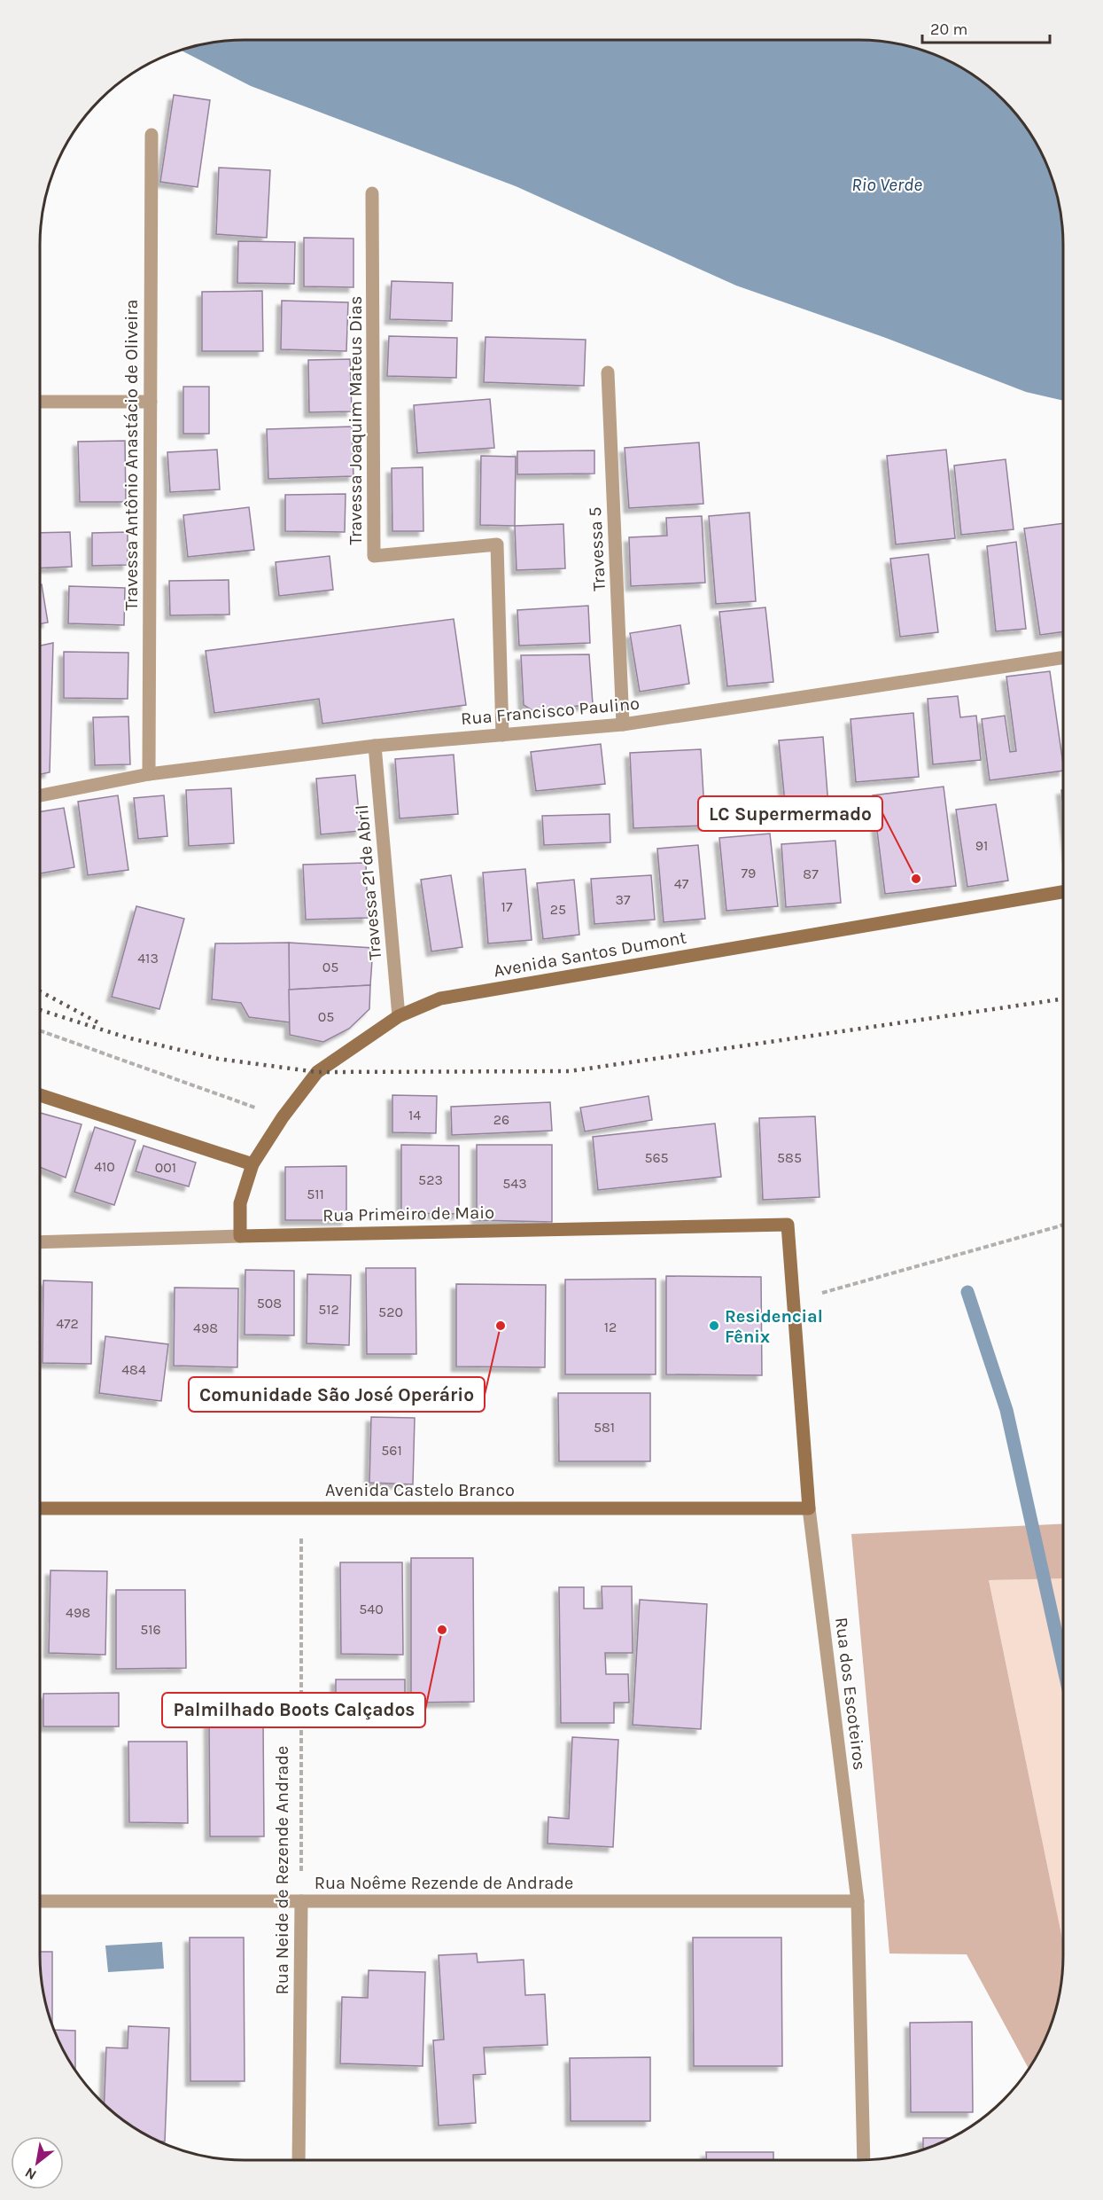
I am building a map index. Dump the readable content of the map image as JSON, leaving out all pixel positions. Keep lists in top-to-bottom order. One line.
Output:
{"streets":{"street":["Travessa Joaquim Mateus Dias","Travessa Antônio Anastácio de Oliveira","Travessa 5","Rua Francisco Paulino","Travessa 21 de Abril","Avenida Santos Dumont","Rua Primeiro de Maio","Avenida Castelo Branco","Rua dos Escoteiros","Rua Neide de Rezende Andrade","Rua Noême Rezende de Andrade"]},"crossings":[["Travessa Joaquim Mateus Dias","Rua Francisco Paulino"],["Travessa Antônio Anastácio de Oliveira","Rua Francisco Paulino"],["Travessa 5","Rua Francisco Paulino"],["Rua Francisco Paulino","Travessa 21 de Abril"],["Travessa 21 de Abril","Avenida Santos Dumont"],["Avenida Santos Dumont","Rua Primeiro de Maio"],["Rua Primeiro de Maio","Rua dos Escoteiros"],["Avenida Castelo Branco","Rua dos Escoteiros"],["Avenida Castelo Branco","Rua Neide de Rezende Andrade"],["Rua dos Escoteiros","Rua Noême Rezende de Andrade"],["Rua Neide de Rezende Andrade","Rua Noême Rezende de Andrade"]],"water":["Rio Verde"],"places":["LC Supermermado","Comunidade São José Operário","Residencial Fênix","Palmilhado Boots Calçados"],"house_numbers":["91","79","87","47","37","17","25","413","05","05","14","26","565","585","410","001","523","543","511","508","512","520","472","12","498","484","581","561","540","498","516"],"scale_bar":"20 m","north":"bottom left"}
